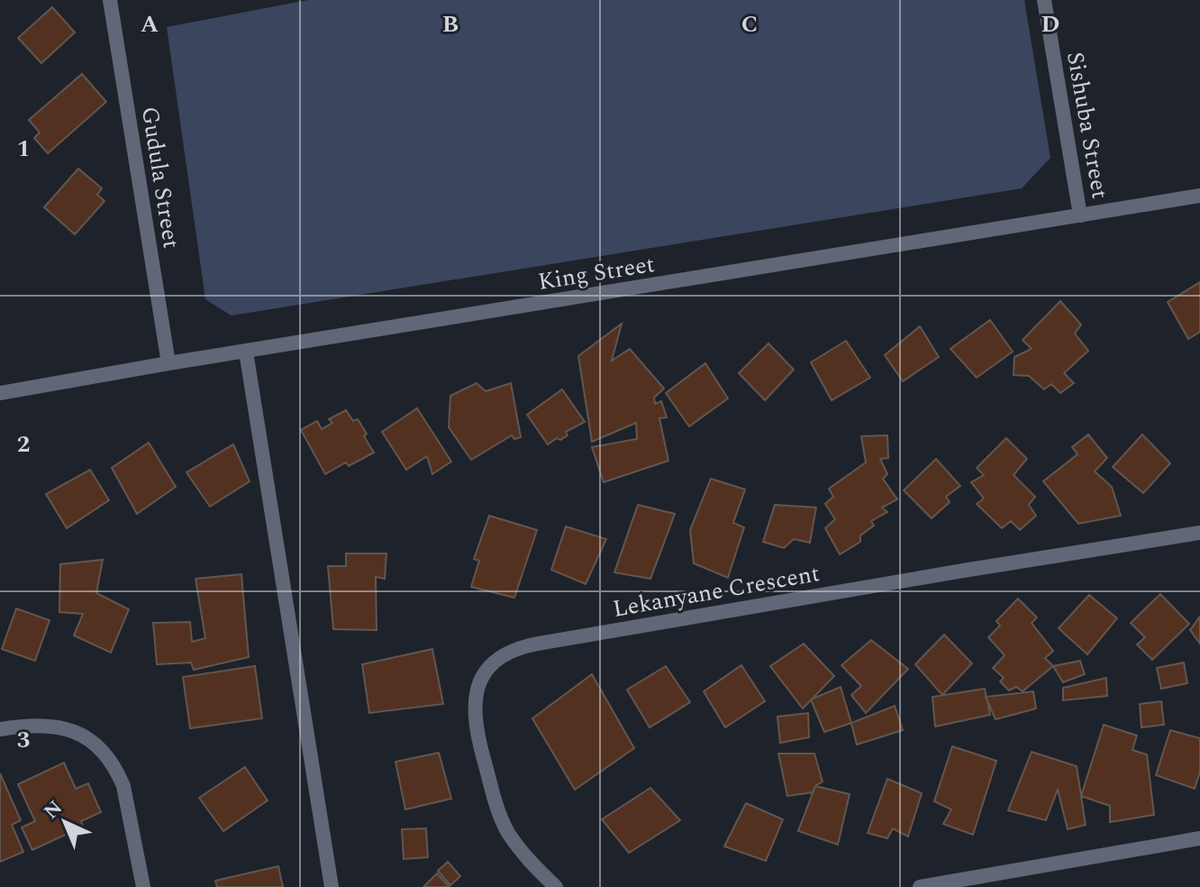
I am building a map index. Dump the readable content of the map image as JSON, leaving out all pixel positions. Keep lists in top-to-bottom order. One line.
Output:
{"streets":{"street":["Sishuba Street","Gudula Street","King Street","Lekanyane Crescent"]},"crossings":[["Sishuba Street","King Street"],["Gudula Street","King Street"]],"north":"top left","grid":{"columns":["A","B","C","D"],"rows":["1","2","3"]}}
